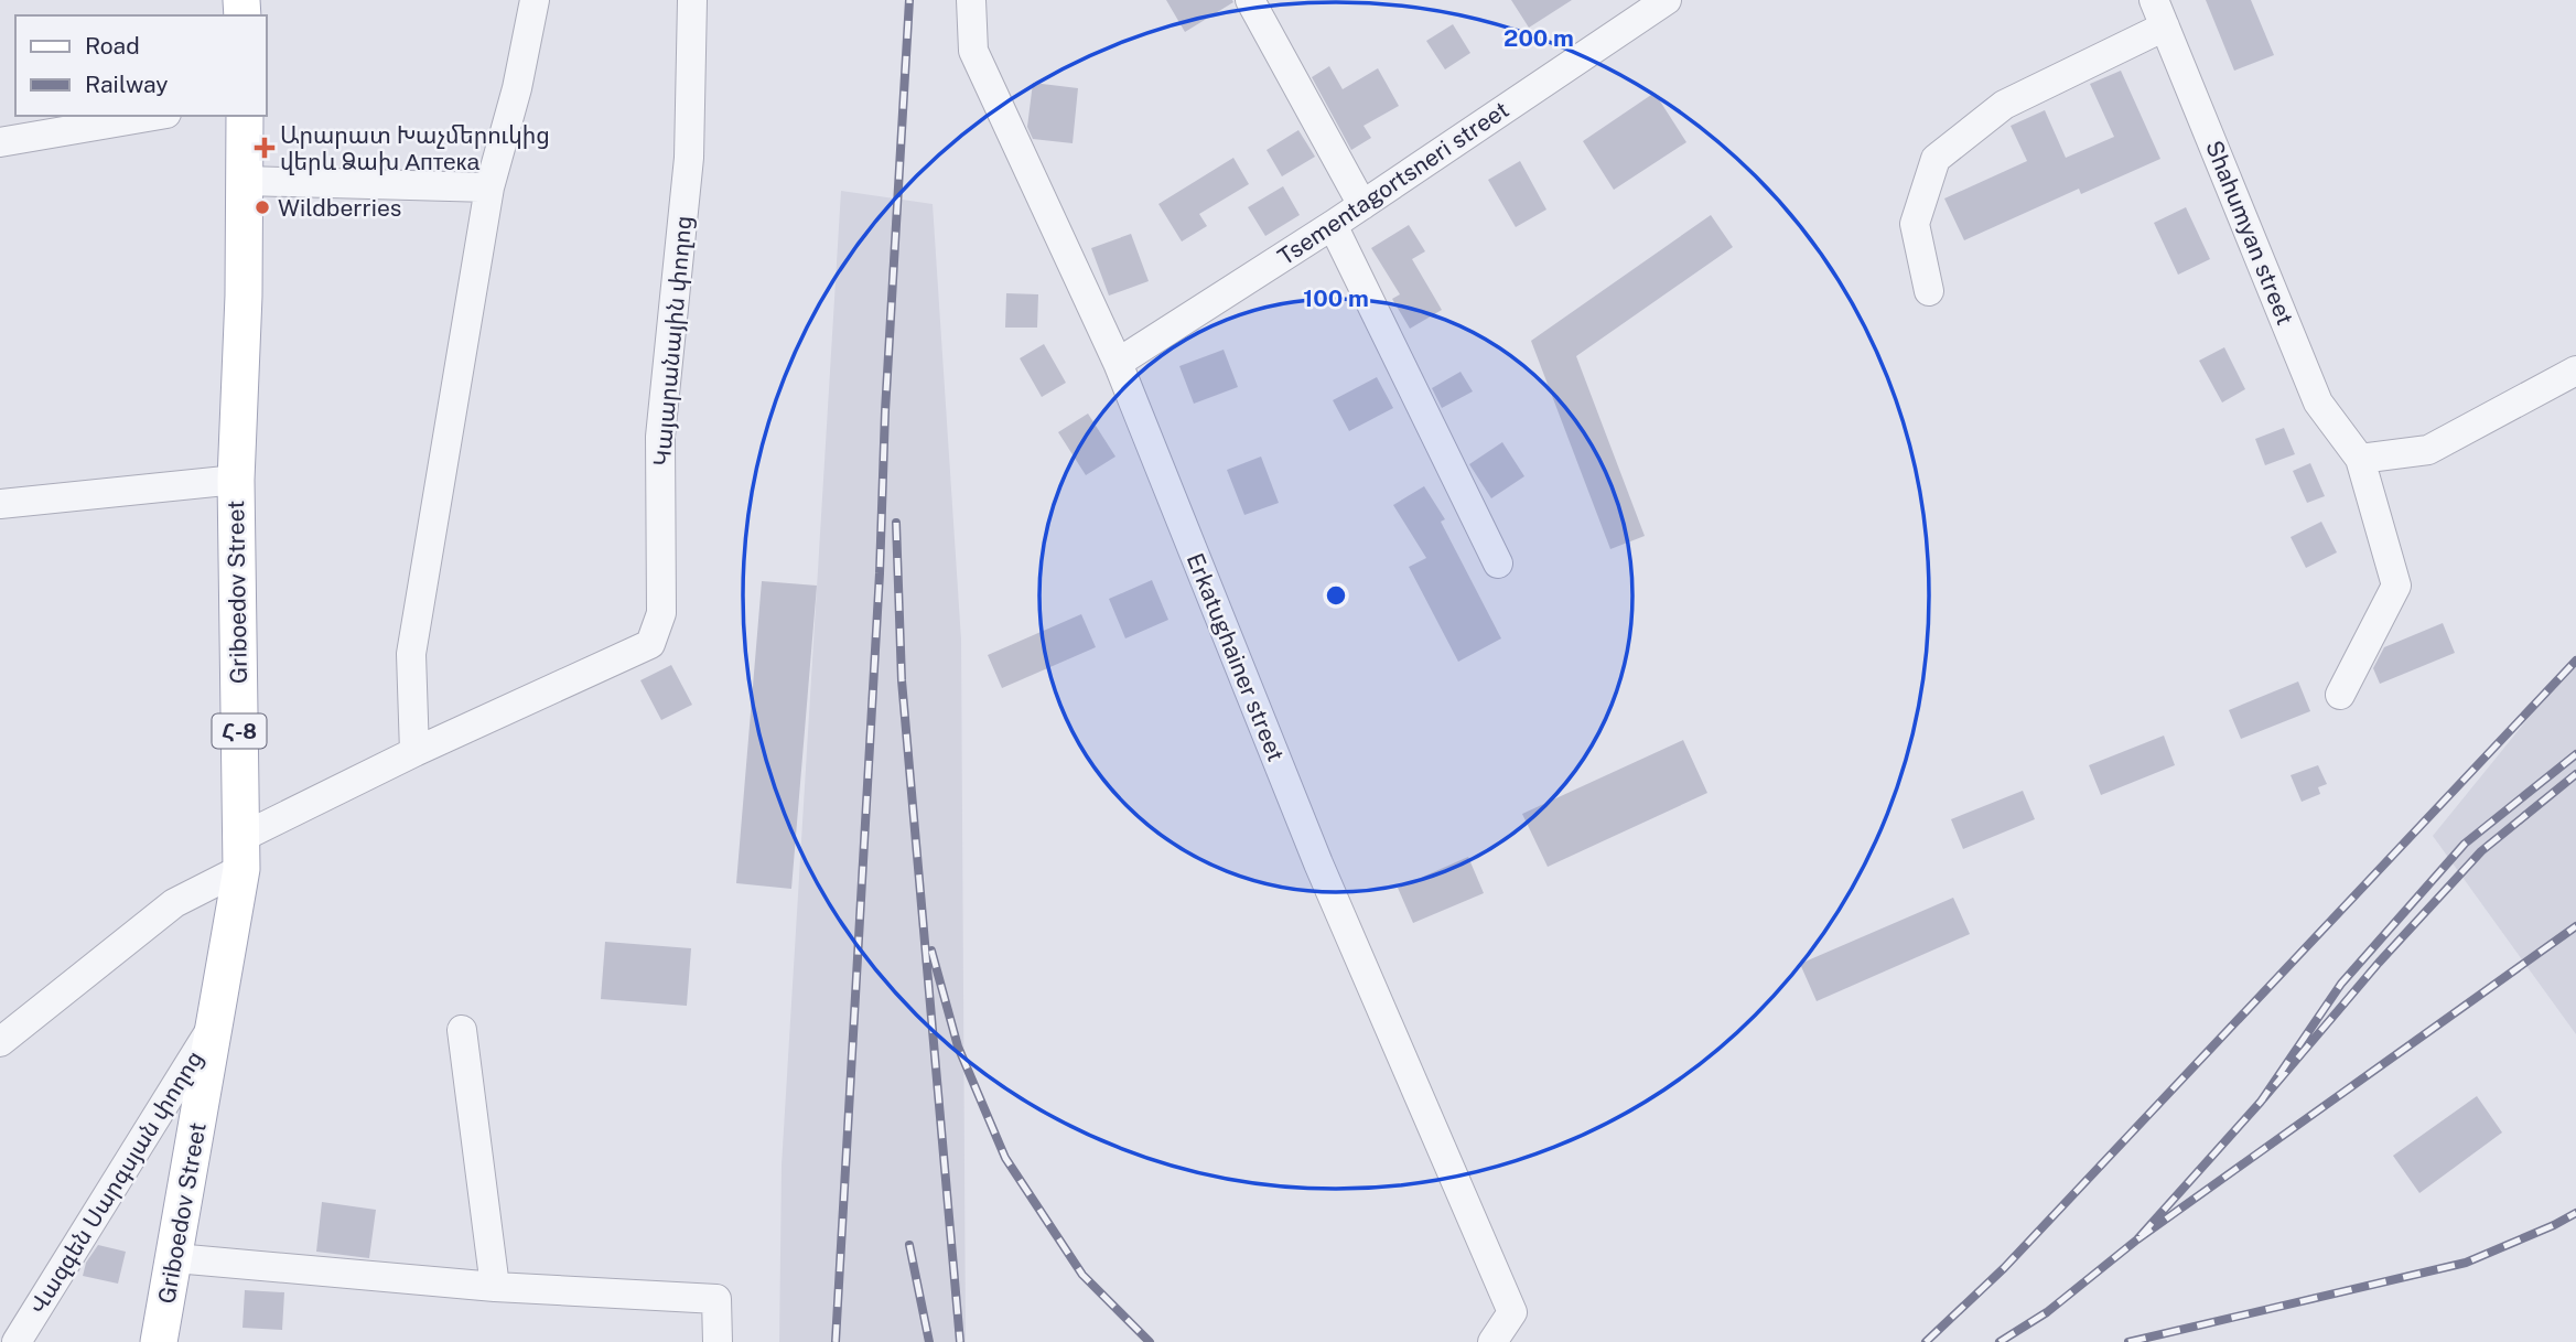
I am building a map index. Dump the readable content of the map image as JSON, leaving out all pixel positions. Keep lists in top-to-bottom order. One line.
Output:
{"streets":{"main road":["Griboedov Street","Հ-8"],"street":["Tsementagortsneri street","Shahumyan street","Կայարանային փողոց","Erkatughainer street","Վազգեն Սարգսյան փողոց"]},"crossings":[["Tsementagortsneri street","Erkatughainer street"],["Կայարանային փողոց","Griboedov Street"],["Griboedov Street","Վազգեն Սարգսյան փողոց"]],"places":{"health":["Արարատ Խաչմերուկից վերև Ձախ Аптека"],"other":["Wildberries"]},"legend":["Road","Railway"],"rings":["200 m","100 m"]}
